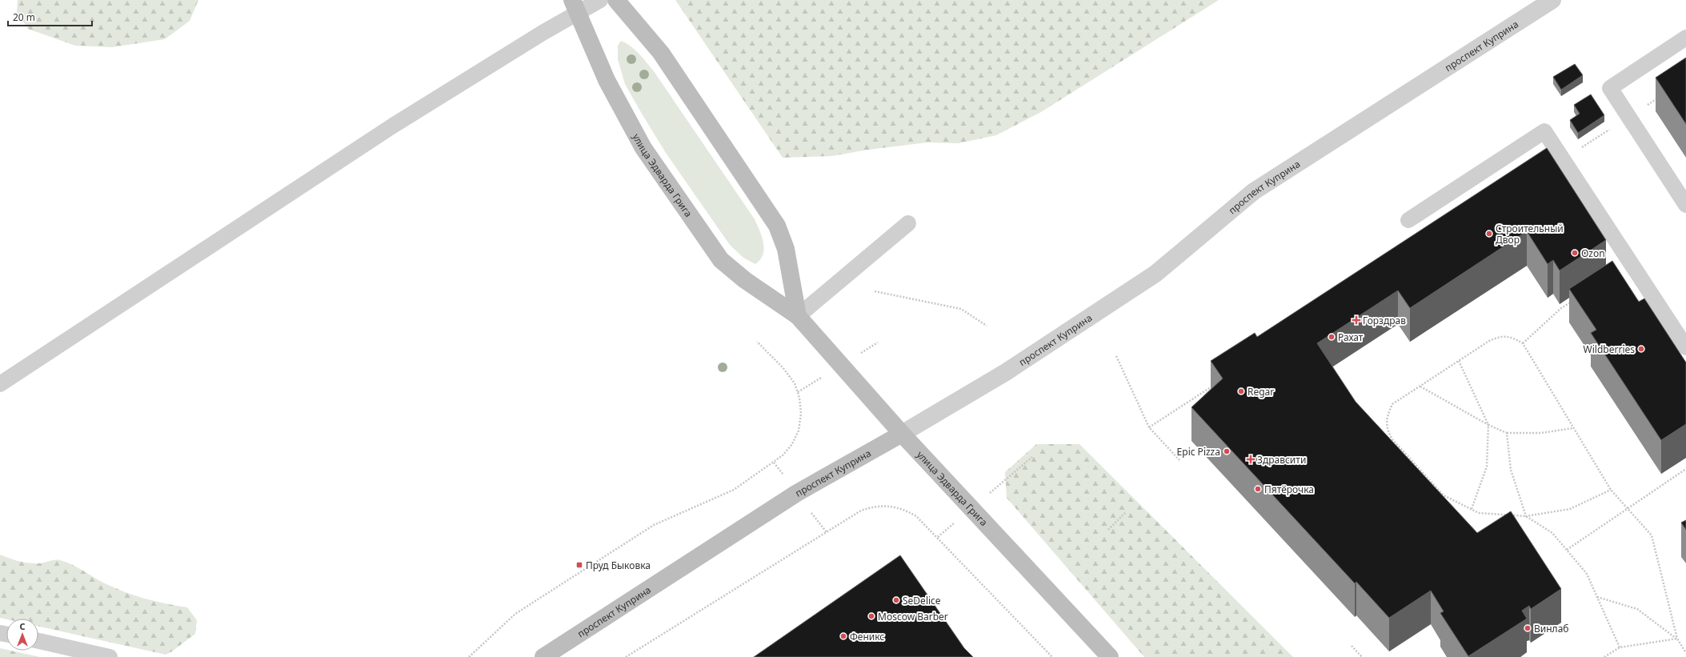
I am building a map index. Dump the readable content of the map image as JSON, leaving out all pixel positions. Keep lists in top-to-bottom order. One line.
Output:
{"streets":{"street":["проспект Куприна","улица Эдварда Грига"]},"crossings":[["проспект Куприна","улица Эдварда Грига"]],"places":{"other":["Строительный Двор","Ozon","Рахат","Wildberries","Regar","Epic Pizza","Пятёрочка","SeDelice","Moscow Barber","Винлаб","Феникс"],"health":["Горздрав","Здравсити"],"transit":["Пруд Быковка"]},"scale_bar":"20 m","north":"top"}
